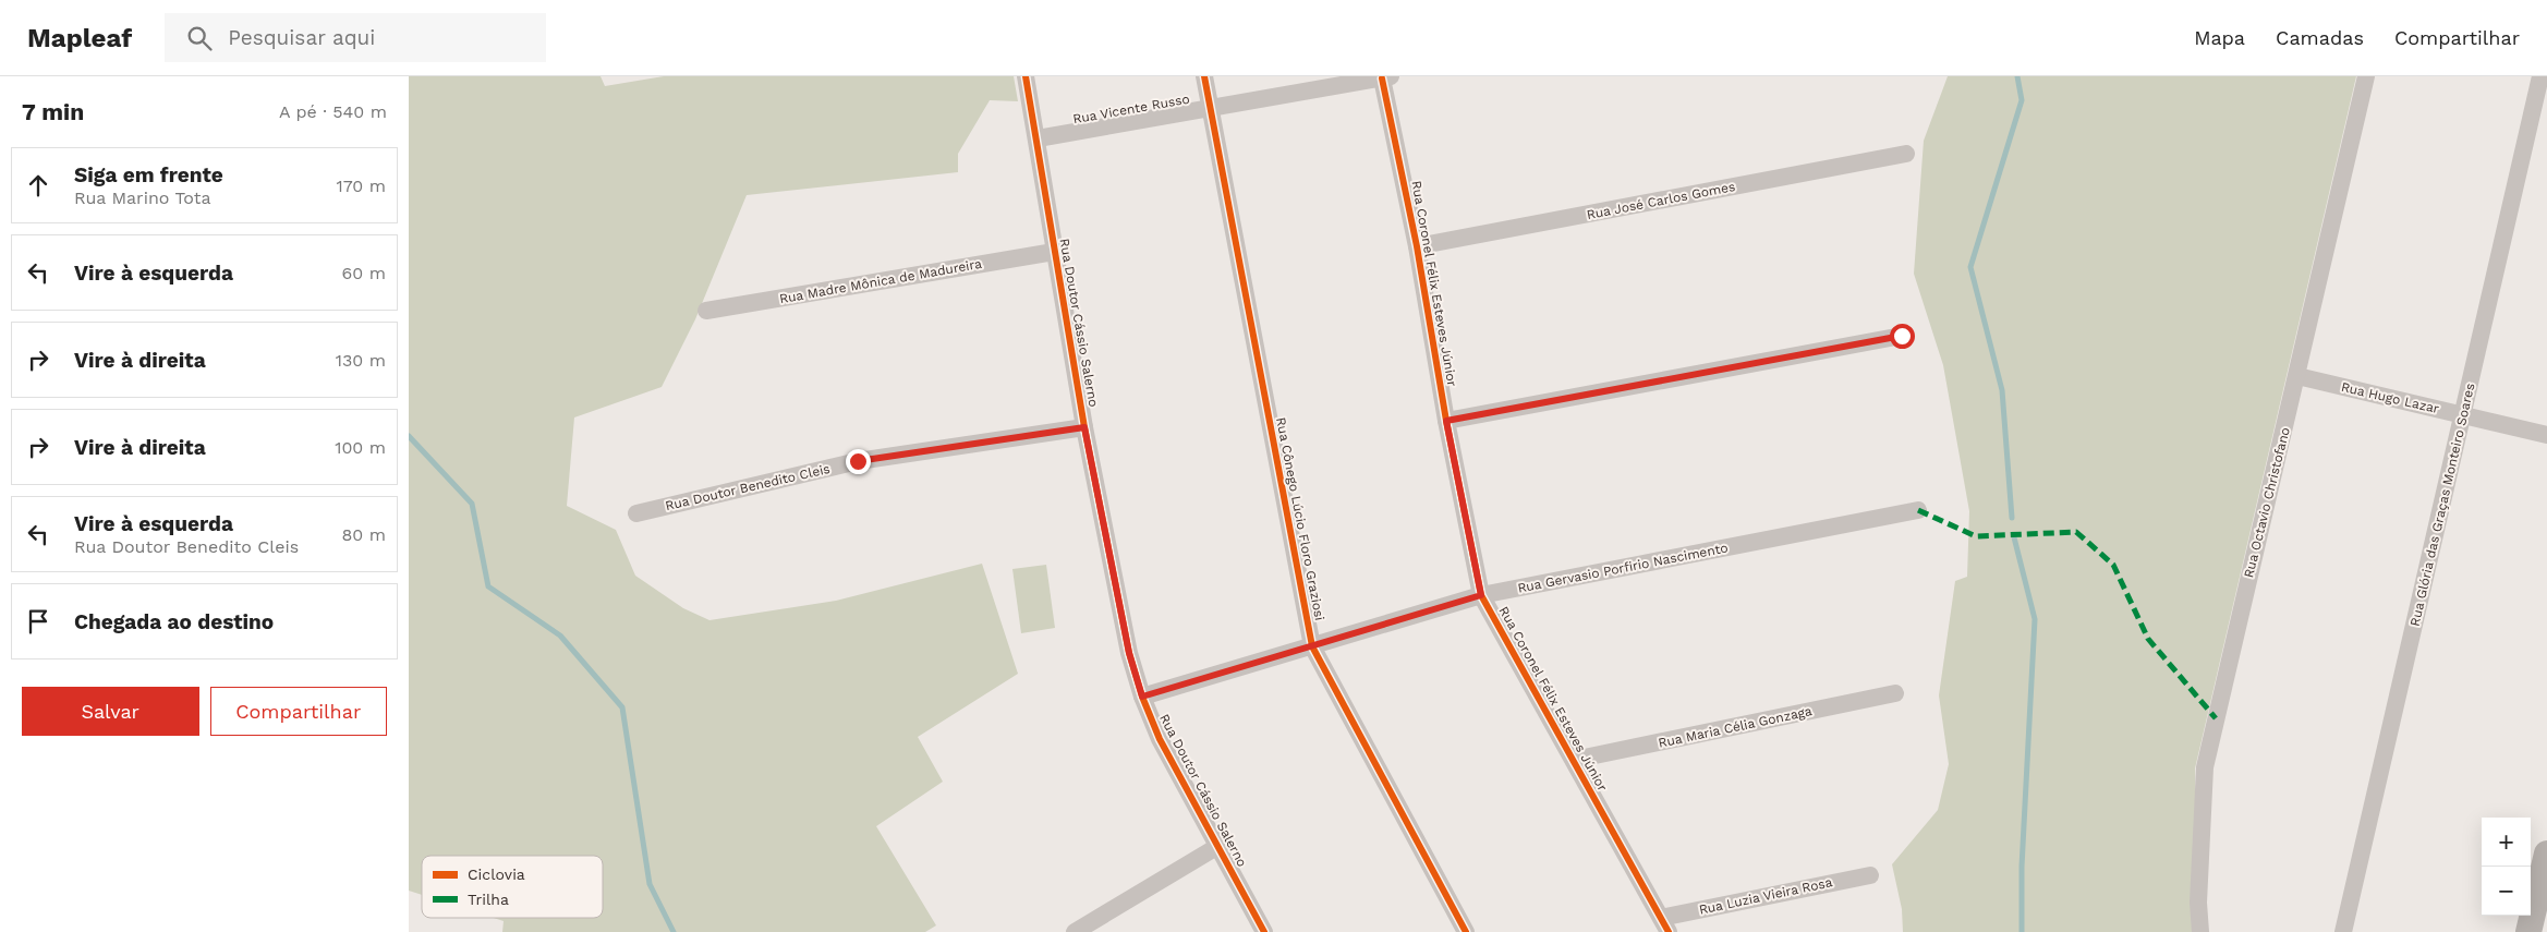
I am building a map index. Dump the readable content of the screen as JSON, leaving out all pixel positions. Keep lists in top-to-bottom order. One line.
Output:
{"streets":{"street":["Rua Vicente Russo","Rua José Carlos Gomes","Rua Madre Mônica de Madureira","Rua Coronel Félix Esteves Júnior","Rua Doutor Cássio Salerno","Rua Hugo Lazar","Rua Doutor Benedito Cleis","Rua Octavio Christofano","Rua Glória das Graças Monteiro Soares","Rua Cônego Lúcio Floro Graziosi","Rua Gervasio Porfirio Nascimento","Rua Maria Célia Gonzaga","Rua Luzia Vieira Rosa"]},"crossings":[["Rua Vicente Russo","Rua Coronel Félix Esteves Júnior"],["Rua Vicente Russo","Rua Doutor Cássio Salerno"],["Rua Vicente Russo","Rua Cônego Lúcio Floro Graziosi"],["Rua José Carlos Gomes","Rua Coronel Félix Esteves Júnior"],["Rua Madre Mônica de Madureira","Rua Doutor Cássio Salerno"],["Rua Coronel Félix Esteves Júnior","Rua Gervasio Porfirio Nascimento"],["Rua Coronel Félix Esteves Júnior","Rua Maria Célia Gonzaga"],["Rua Coronel Félix Esteves Júnior","Rua Luzia Vieira Rosa"],["Rua Doutor Cássio Salerno","Rua Doutor Benedito Cleis"],["Rua Doutor Cássio Salerno","Rua Gervasio Porfirio Nascimento"],["Rua Hugo Lazar","Rua Octavio Christofano"],["Rua Hugo Lazar","Rua Glória das Graças Monteiro Soares"],["Rua Cônego Lúcio Floro Graziosi","Rua Gervasio Porfirio Nascimento"]],"legend":["Ciclovia","Trilha"],"page":{"header":"Mapleaf","search":"Pesquisar aqui","nav":["Mapa","Camadas","Compartilhar"],"heading":["7 min","A pé · 540 m"],"list":[["Siga em frente","Rua Marino Tota","170 m"],["Vire à esquerda","60 m"],["Vire à direita","130 m"],["Vire à direita","100 m"],["Vire à esquerda","Rua Doutor Benedito Cleis","80 m"],"Chegada ao destino"],"buttons":["Salvar","Compartilhar"],"map_buttons":["+","−"]}}
